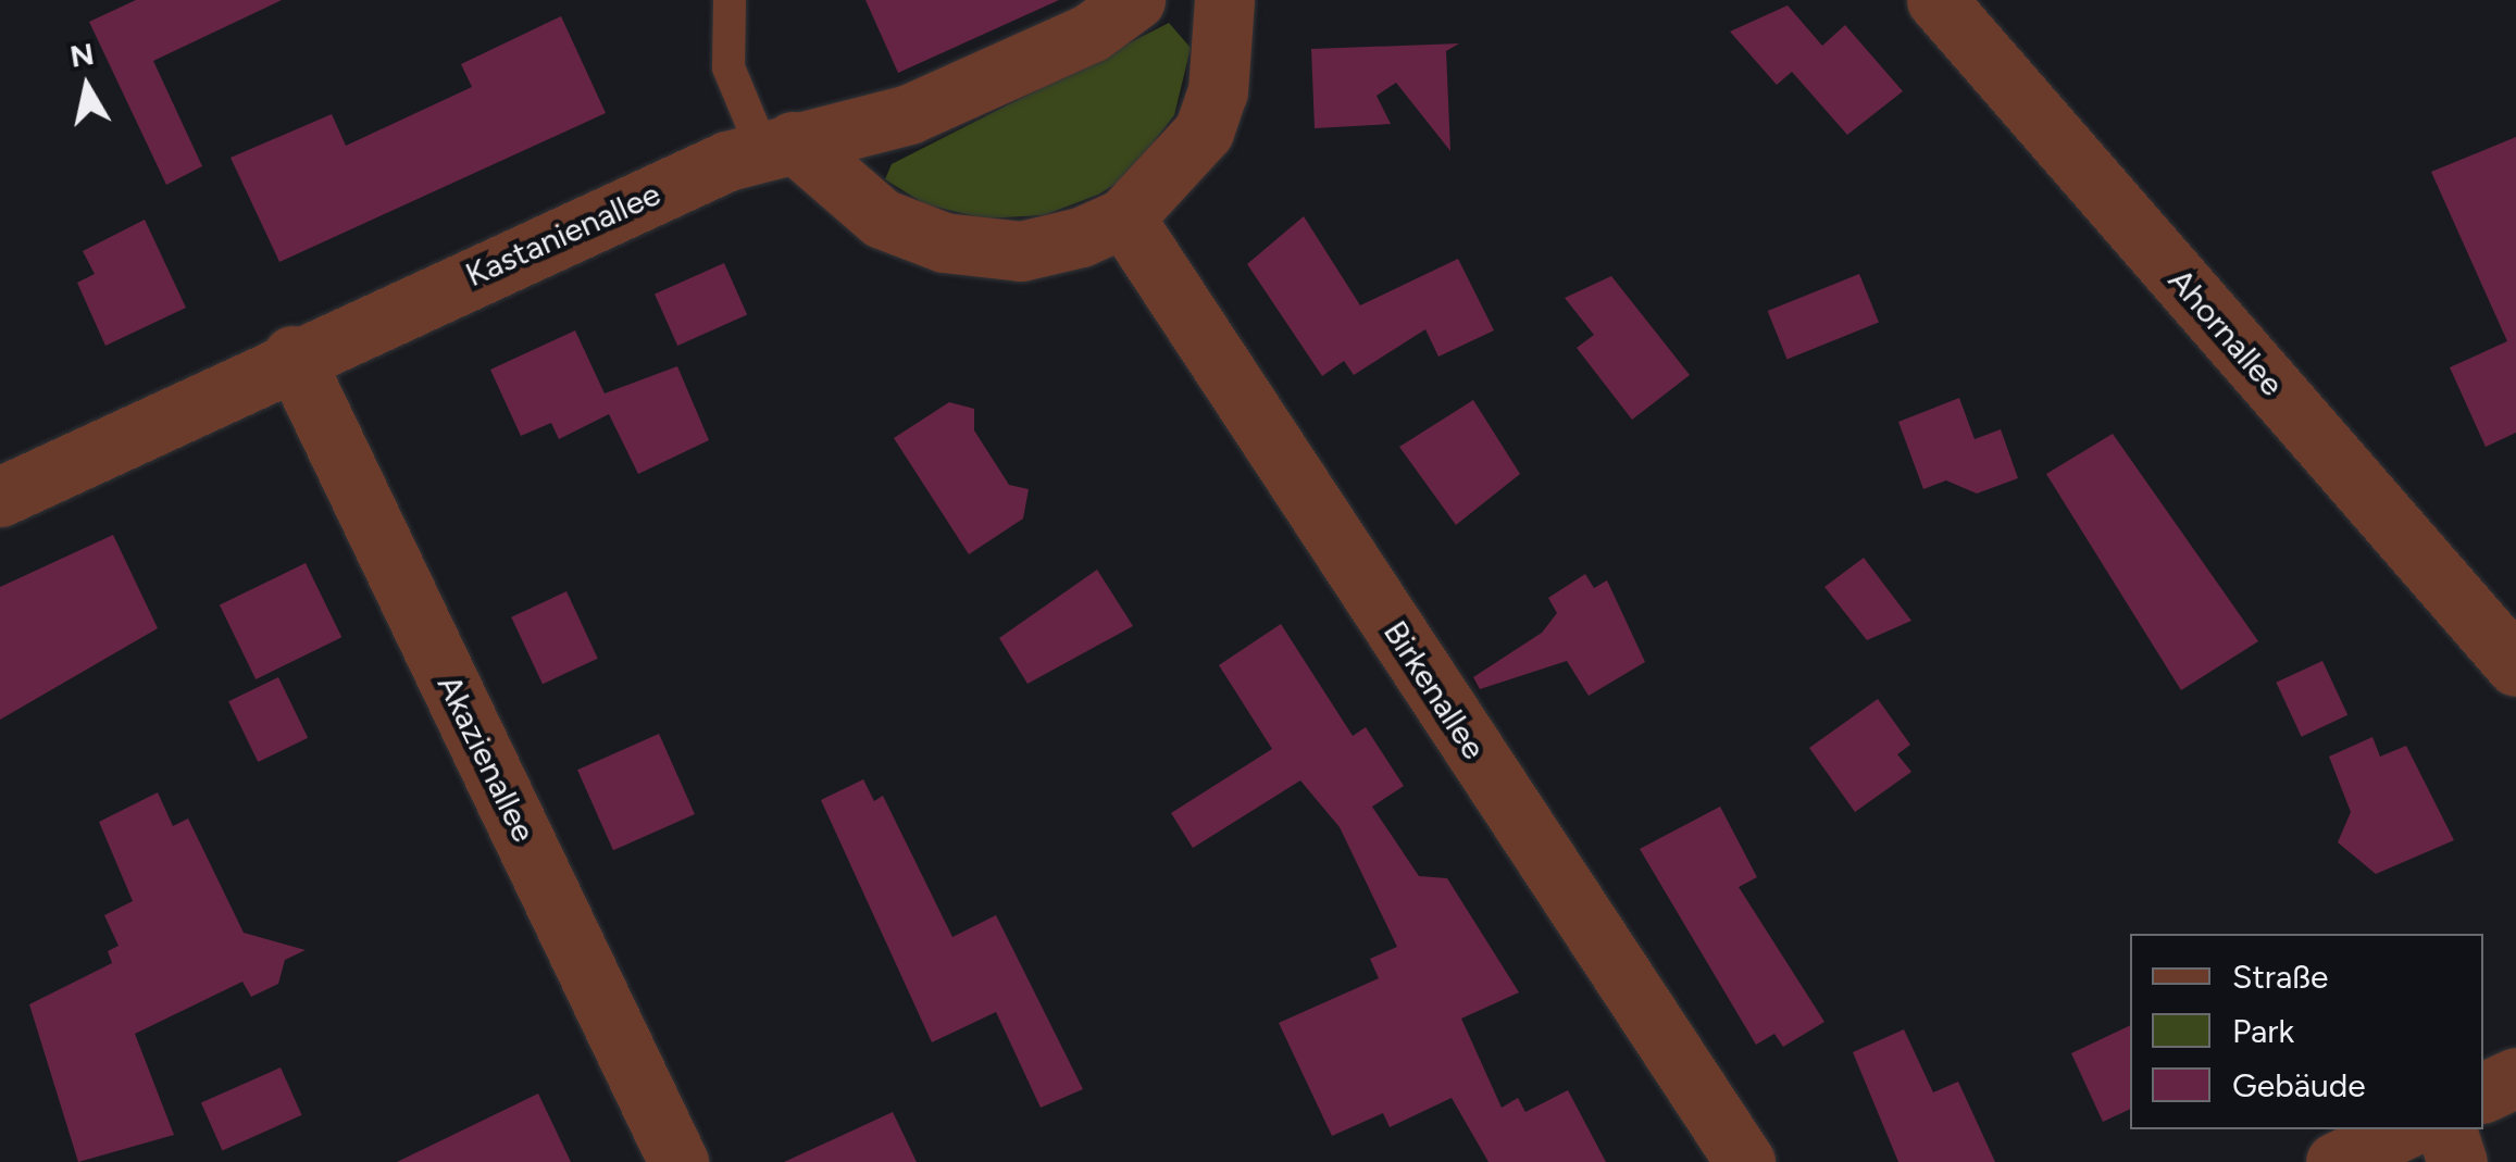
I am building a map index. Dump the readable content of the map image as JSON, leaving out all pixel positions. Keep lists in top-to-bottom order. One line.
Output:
{"streets":{"street":["Kastanienallee","Ahornallee","Birkenallee","Akazienallee"]},"crossings":[["Kastanienallee","Akazienallee"]],"legend":["Straße","Park","Gebäude"],"north":"top"}
